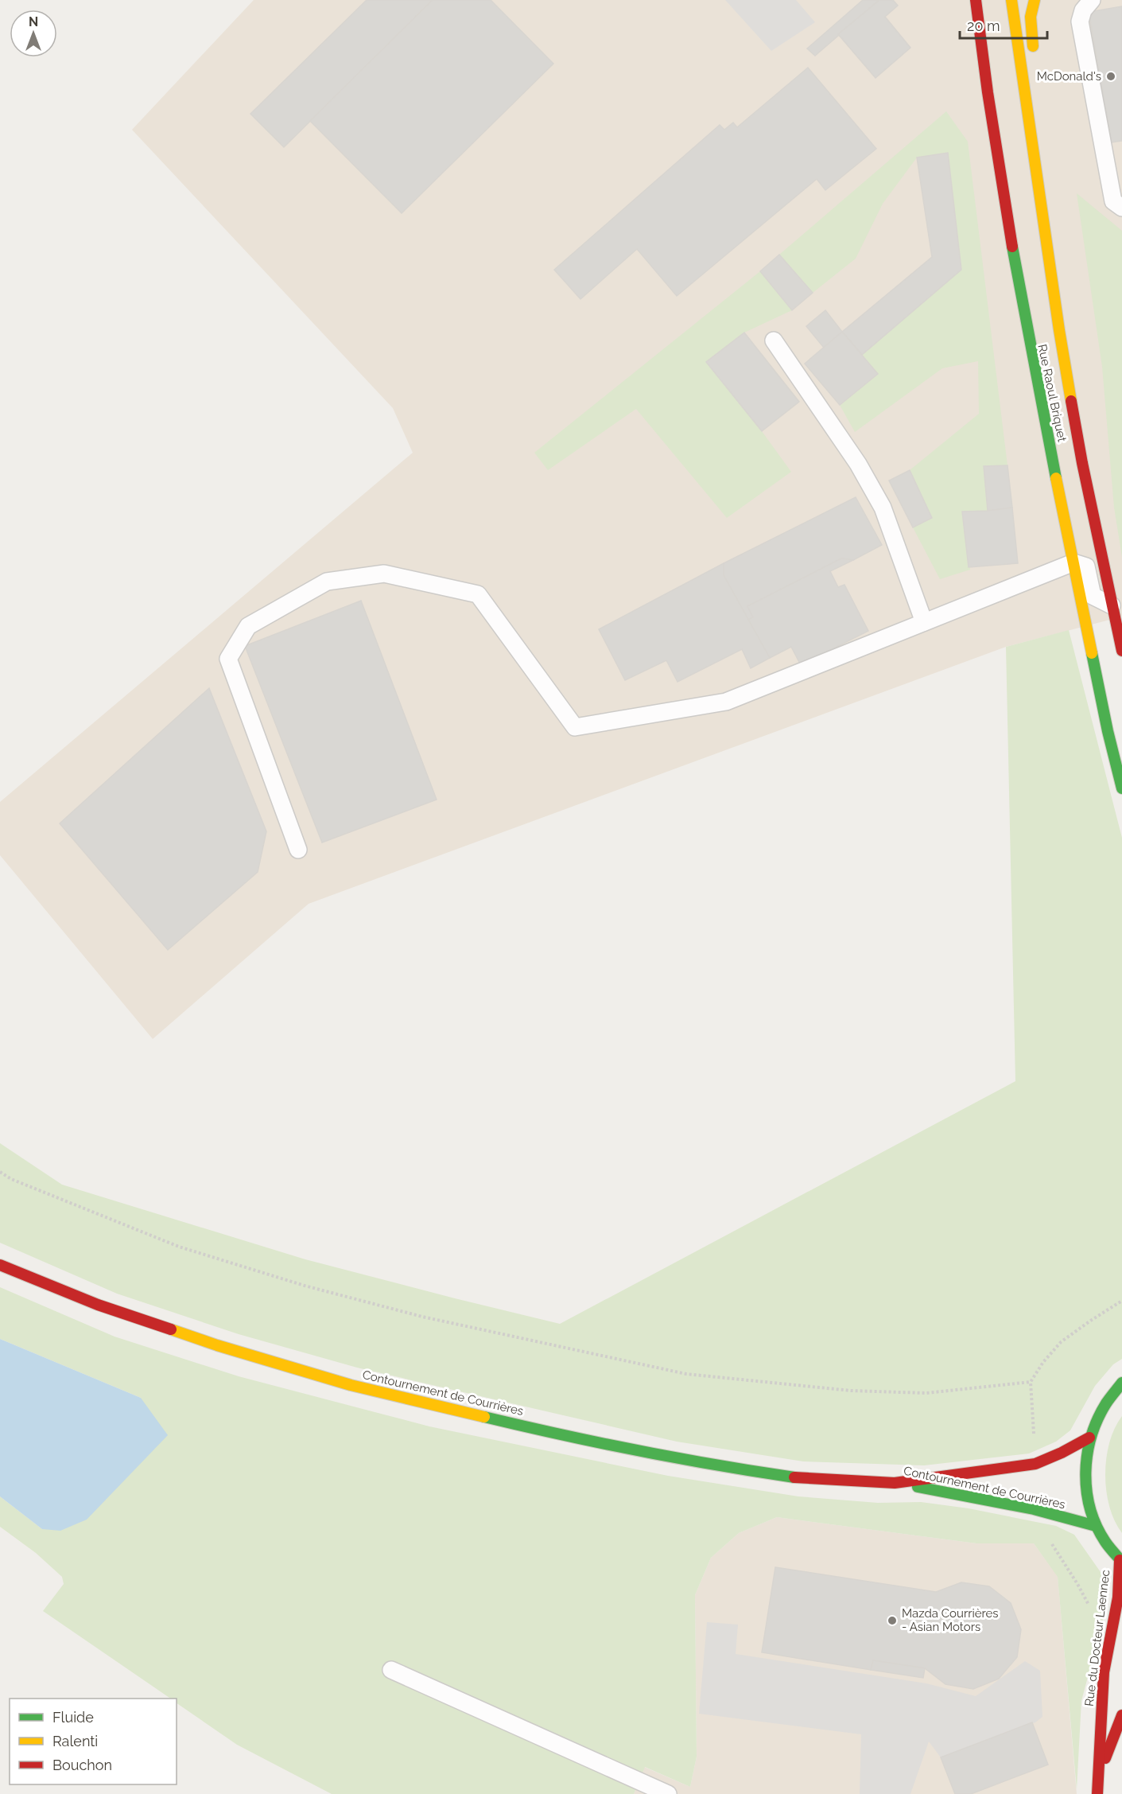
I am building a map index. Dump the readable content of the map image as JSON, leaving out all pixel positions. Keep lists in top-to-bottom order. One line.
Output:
{"streets":{"street":["Rue Raoul Briquet","Contournement de Courrières","Rue du Docteur Laennec"]},"places":["McDonald's","Mazda Courrières - Asian Motors"],"legend":["Fluide","Ralenti","Bouchon"],"scale_bar":"20 m","north":"top"}
